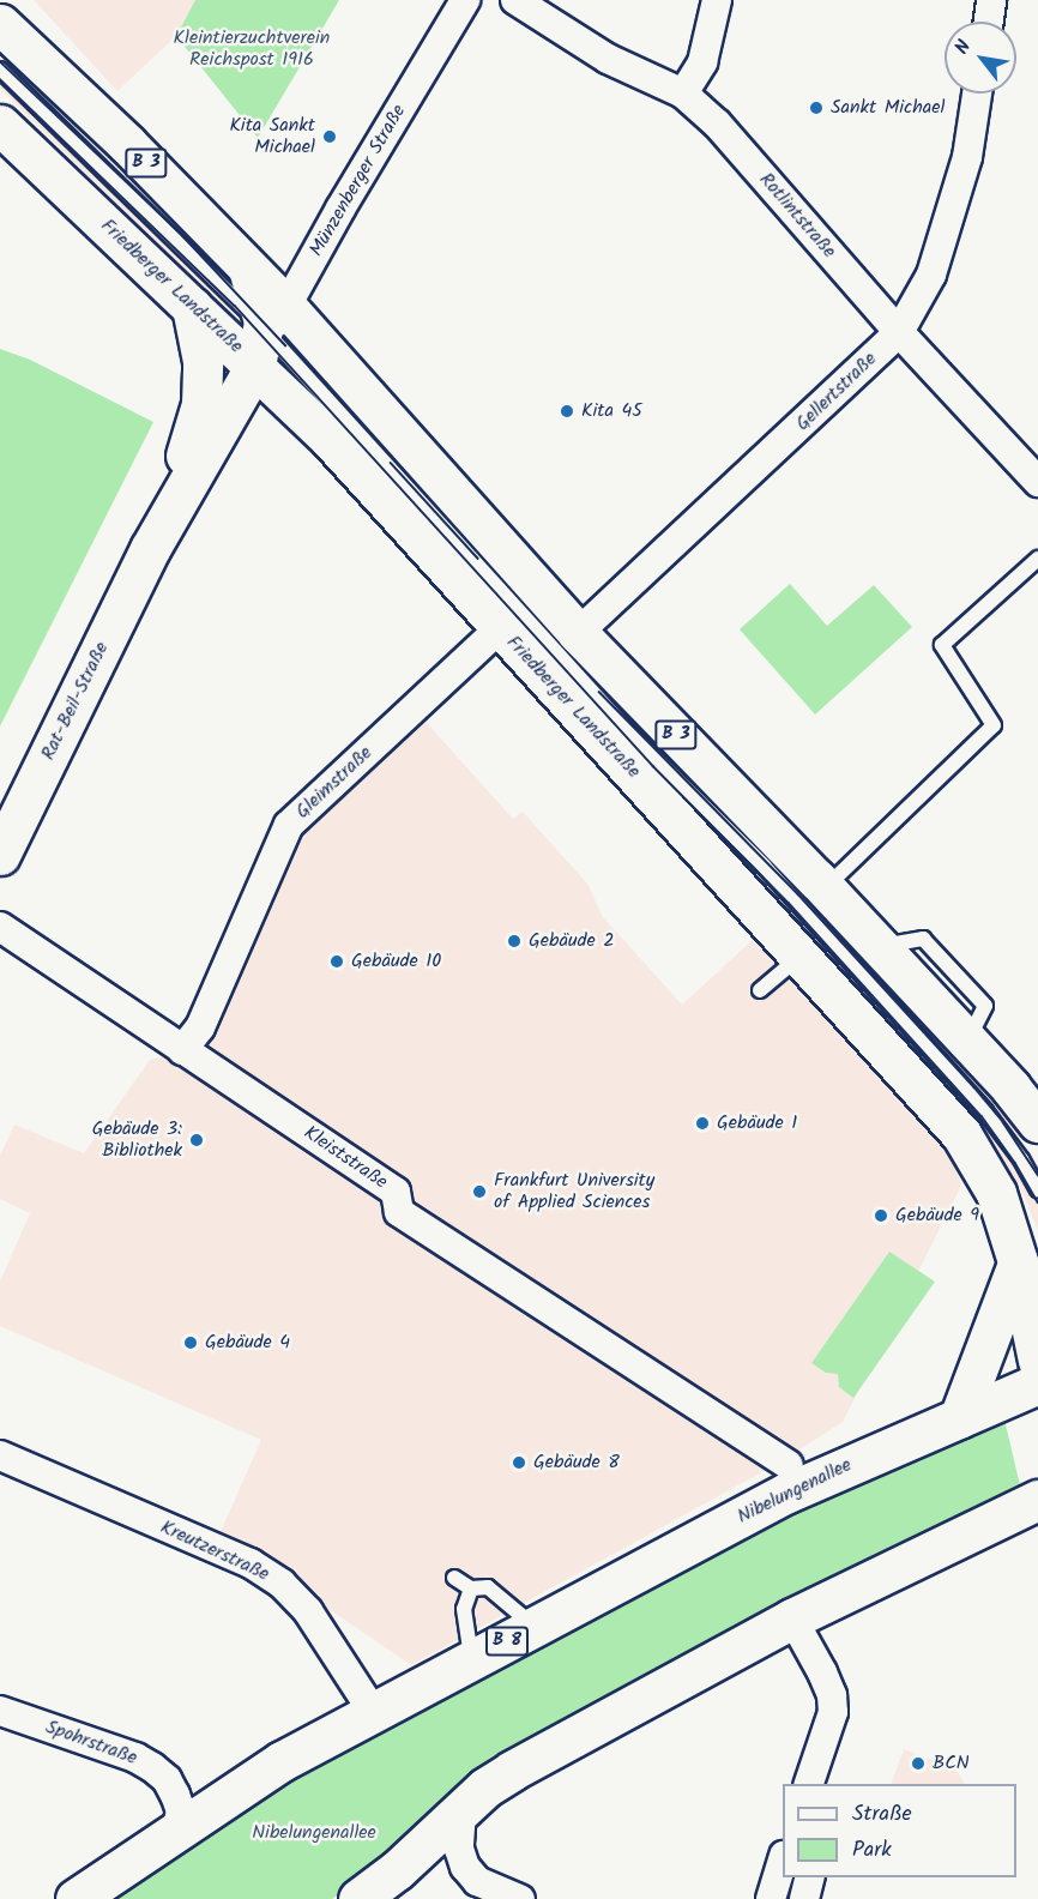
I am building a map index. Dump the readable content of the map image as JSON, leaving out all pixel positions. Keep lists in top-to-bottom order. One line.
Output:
{"streets":{"main road":["B 3","Friedberger Landstraße","Rat-Beil-Straße","Nibelungenallee","B 8"],"street":["Münzenberger Straße","Rotlintstraße","Gellertstraße","Gleimstraße","Kleiststraße","Kreutzerstraße","Spohrstraße"]},"crossings":[["Münzenberger Straße","Friedberger Landstraße"],["Münzenberger Straße","Rat-Beil-Straße"],["Rotlintstraße","Gellertstraße"],["Friedberger Landstraße","Gellertstraße"],["Friedberger Landstraße","Rat-Beil-Straße"],["Friedberger Landstraße","Gleimstraße"],["Gleimstraße","Kleiststraße"],["Nibelungenallee","Kreutzerstraße"],["Nibelungenallee","Spohrstraße"]],"parks":["Kleintierzuchtverein Reichspost 1916","Nibelungenallee"],"places":["Sankt Michael","Kita Sankt Michael","Kita 45","Gebäude 2","Gebäude 10","Gebäude 1","Gebäude 3: Bibliothek","Frankfurt University of Applied Sciences","Gebäude 9","Gebäude 4","Gebäude 8","BCN"],"legend":["Straße","Park"],"north":"top left"}
